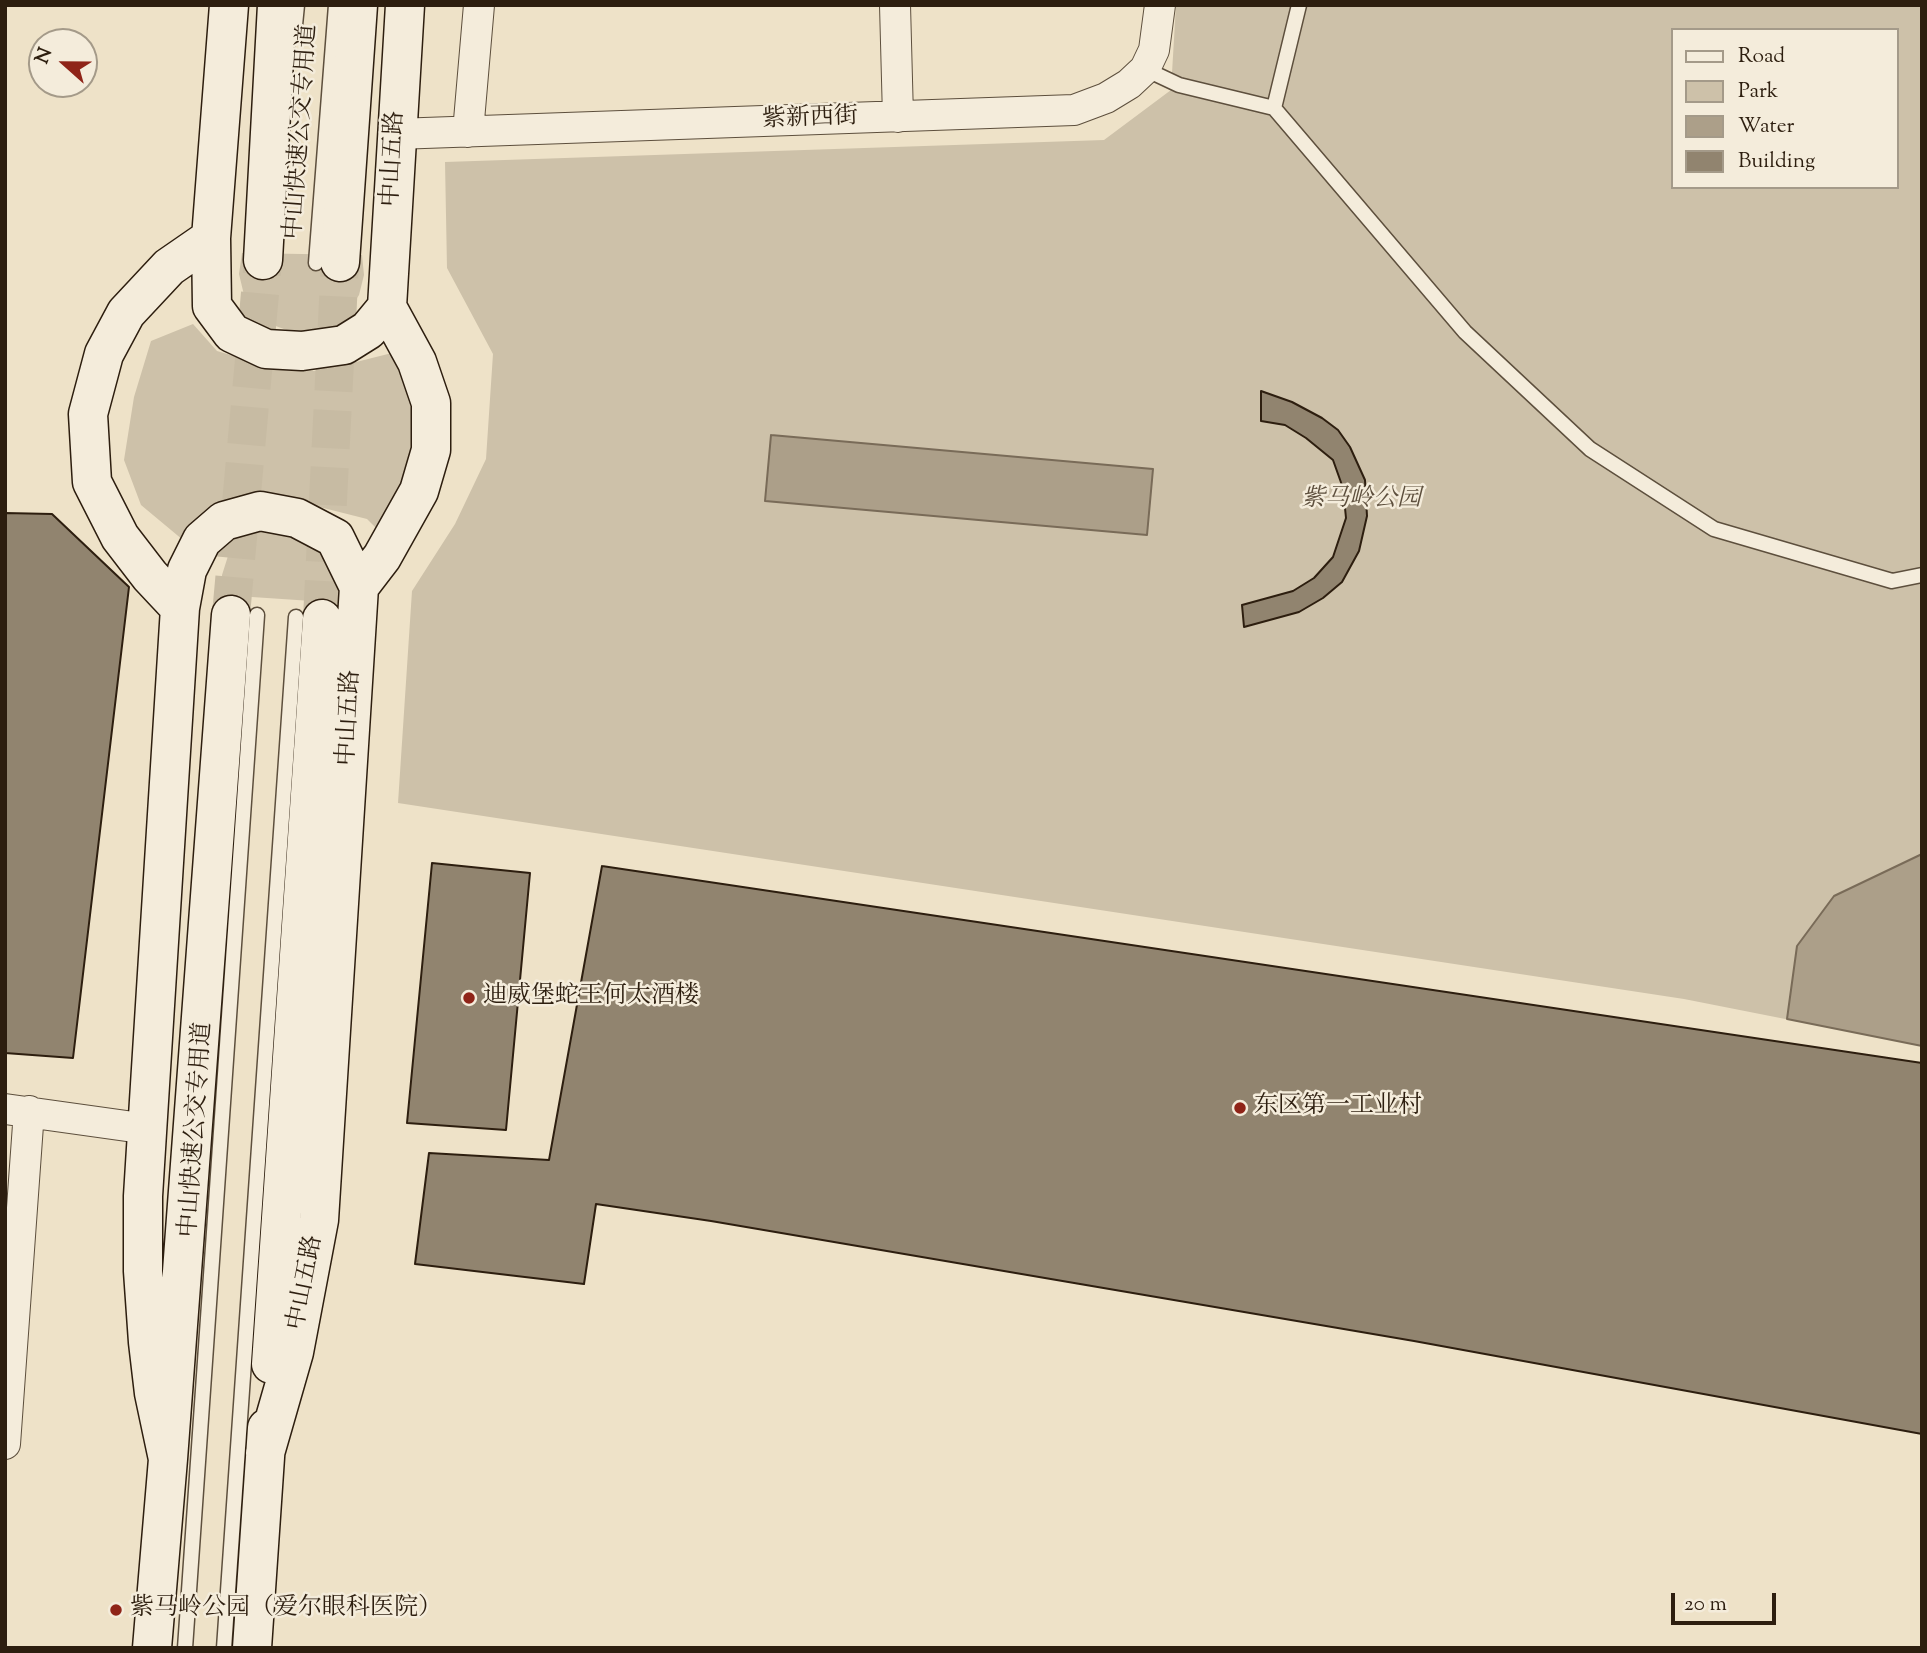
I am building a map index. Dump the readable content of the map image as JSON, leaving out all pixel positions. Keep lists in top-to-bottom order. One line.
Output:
{"streets":{"main road":["中山五路"],"street":["紫新西街"],"lane":["中山快速公交专用道"]},"crossings":[["紫新西街","中山五路"],["中山快速公交专用道","中山五路"]],"parks":["紫马岭公园"],"places":["迪威堡蛇王何太酒楼","东区第一工业村","紫马岭公园（爱尔眼科医院）"],"legend":["Road","Park","Water","Building"],"scale_bar":"20 m","north":"left"}
